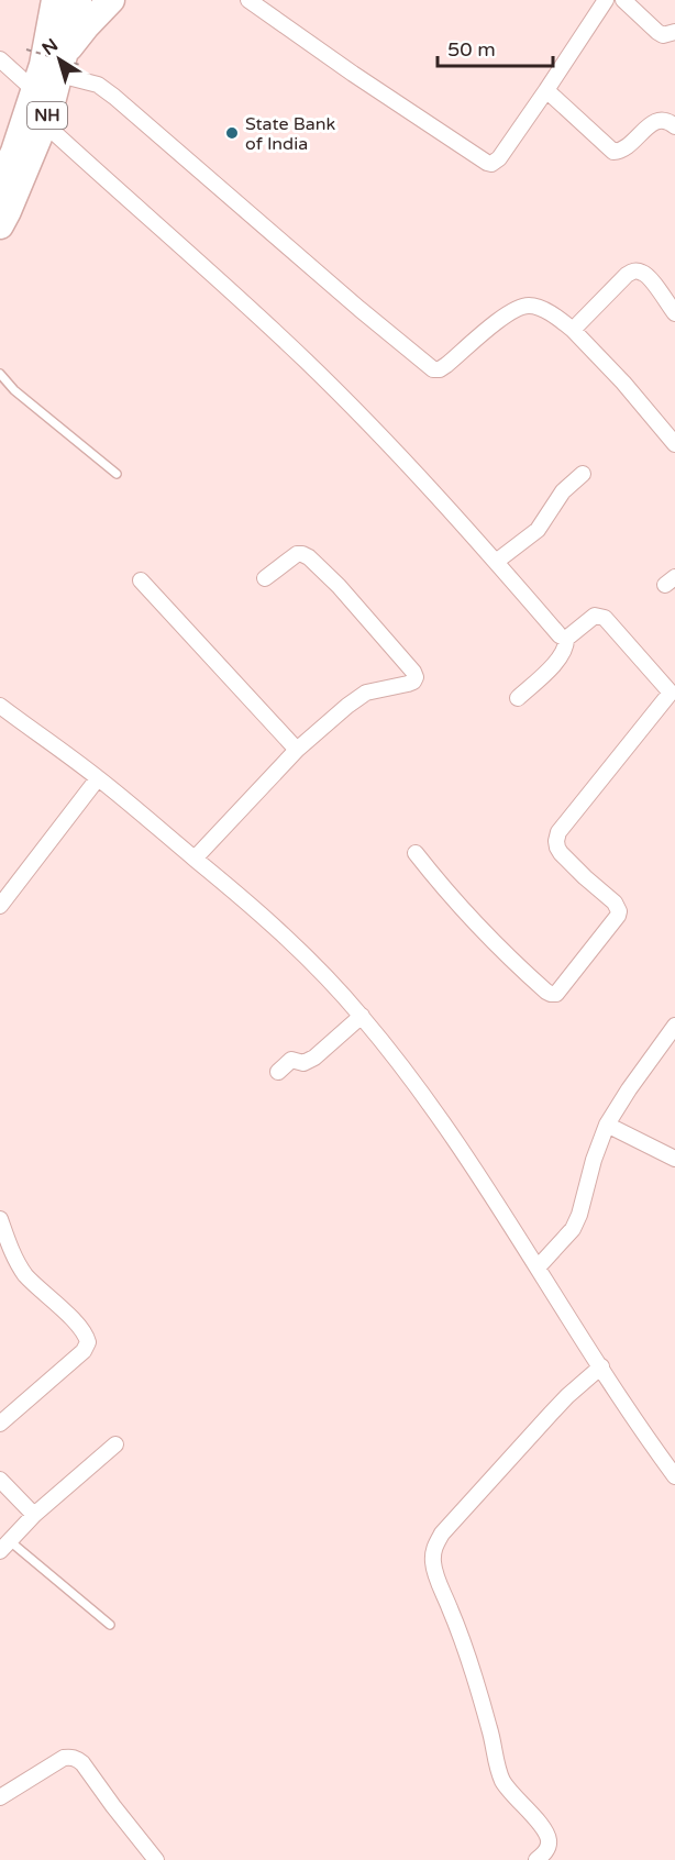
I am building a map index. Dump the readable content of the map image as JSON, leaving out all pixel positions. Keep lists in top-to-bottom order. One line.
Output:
{"streets":{"highway":["NH"]},"places":["State Bank of India"],"scale_bar":"50 m","north":"top left"}
